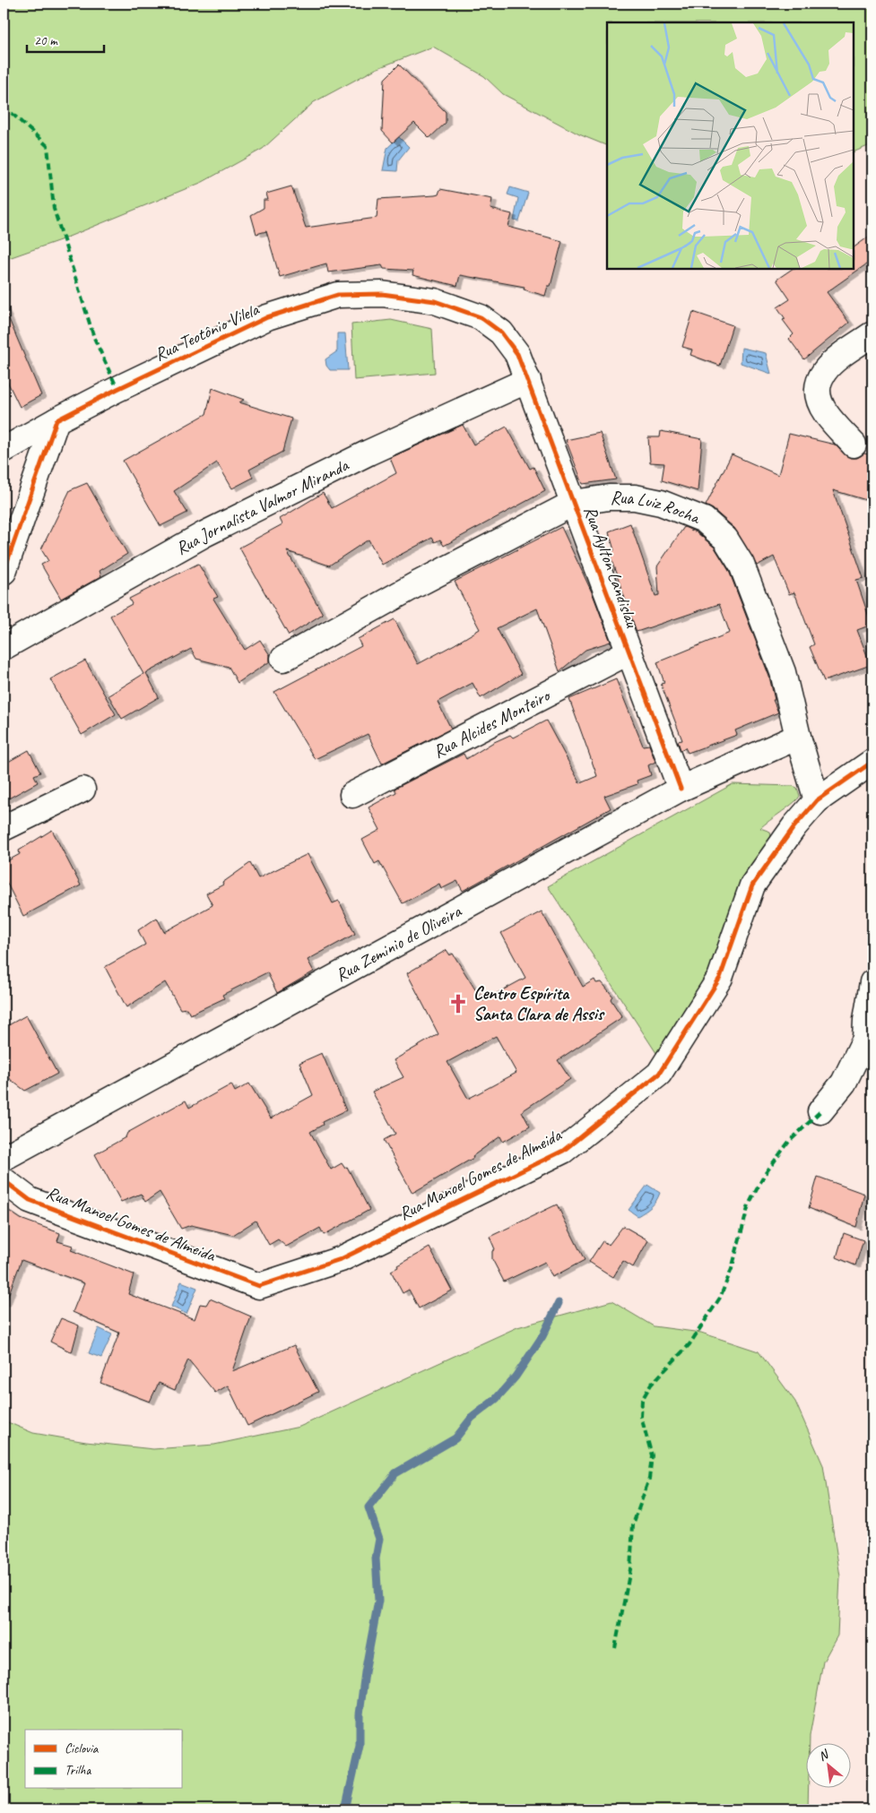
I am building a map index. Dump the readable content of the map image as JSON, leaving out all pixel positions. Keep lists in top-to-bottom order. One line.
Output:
{"streets":{"street":["Rua Teotônio Vilela","Rua Jornalista Valmor Miranda","Rua Luiz Rocha","Rua Aylton Landislau","Rua Alcides Monteiro","Rua Zeminio de Oliveira","Rua Manoel Gomes de Almeida"]},"crossings":[["Rua Teotônio Vilela","Rua Aylton Landislau"],["Rua Jornalista Valmor Miranda","Rua Aylton Landislau"],["Rua Luiz Rocha","Rua Aylton Landislau"],["Rua Luiz Rocha","Rua Zeminio de Oliveira"],["Rua Luiz Rocha","Rua Manoel Gomes de Almeida"],["Rua Aylton Landislau","Rua Alcides Monteiro"],["Rua Aylton Landislau","Rua Zeminio de Oliveira"]],"places":{"church":["Centro Espírita Santa Clara de Assis"]},"legend":["Ciclovia","Trilha"],"scale_bar":"20 m","north":"top left"}
